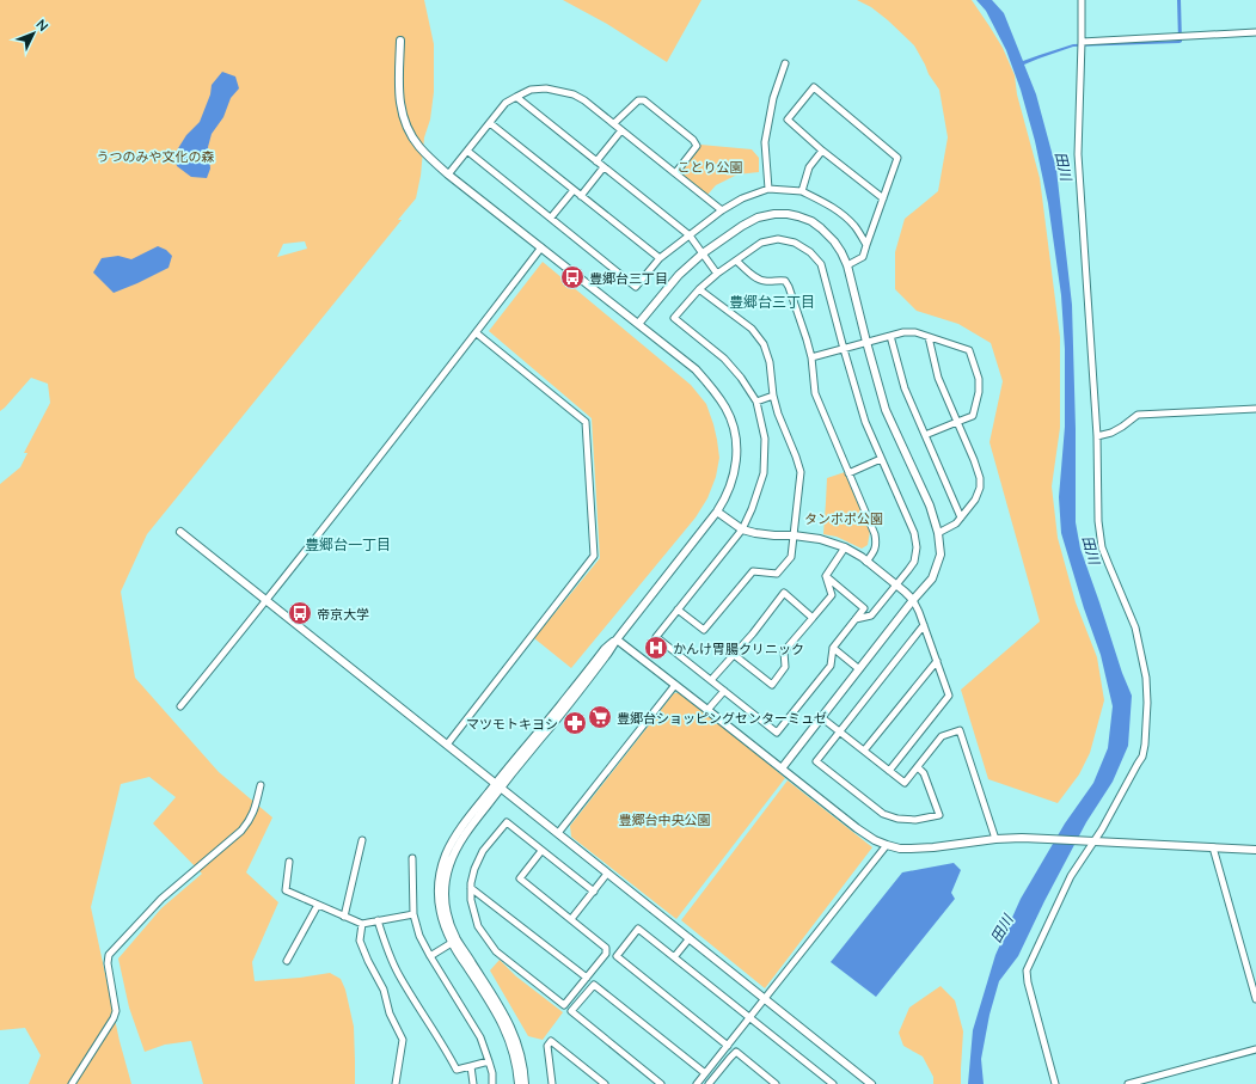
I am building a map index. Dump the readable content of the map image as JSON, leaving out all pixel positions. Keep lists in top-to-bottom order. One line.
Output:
{"districts":["豊郷台三丁目","豊郷台一丁目"],"water":["田川"],"parks":["うつのみや文化の森","ことり公園","タンポポ公園","豊郷台中央公園"],"places":{"bus stop":["豊郷台三丁目","帝京大学"],"hospital":["かんけ胃腸クリニック"],"supermarket":["豊郷台ショッピングセンターミュゼ"],"pharmacy":["マツモトキヨシ"]},"north":"top right"}
